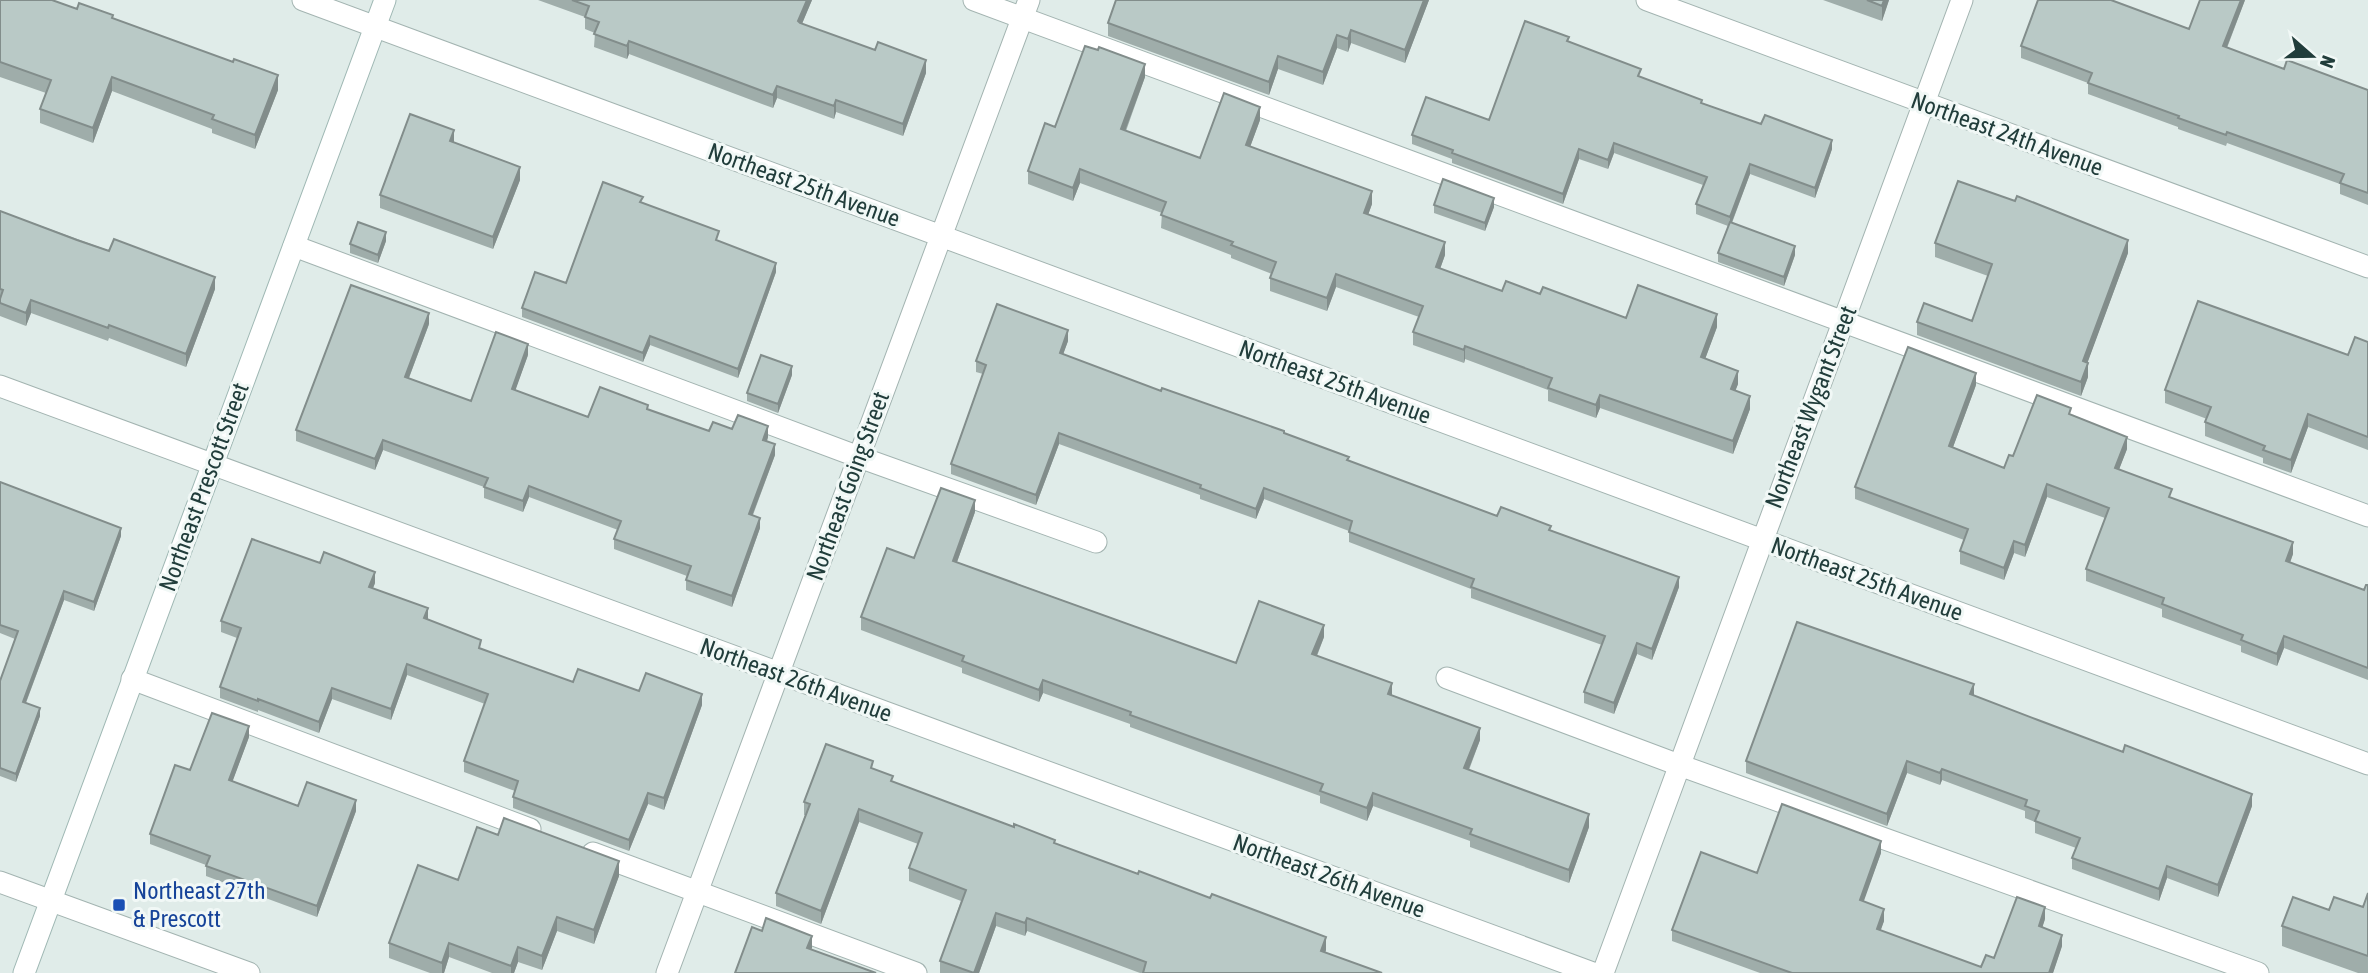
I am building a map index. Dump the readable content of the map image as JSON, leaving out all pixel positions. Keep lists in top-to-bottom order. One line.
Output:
{"streets":{"street":["Northeast 24th Avenue","Northeast 25th Avenue","Northeast Wygant Street","Northeast Going Street","Northeast Prescott Street","Northeast 26th Avenue"]},"crossings":[["Northeast 24th Avenue","Northeast Wygant Street"],["Northeast 25th Avenue","Northeast Wygant Street"],["Northeast 25th Avenue","Northeast Going Street"],["Northeast 25th Avenue","Northeast Prescott Street"],["Northeast Going Street","Northeast 26th Avenue"],["Northeast Prescott Street","Northeast 26th Avenue"]],"places":{"transit":["Northeast 27th & Prescott"]},"north":"right"}
